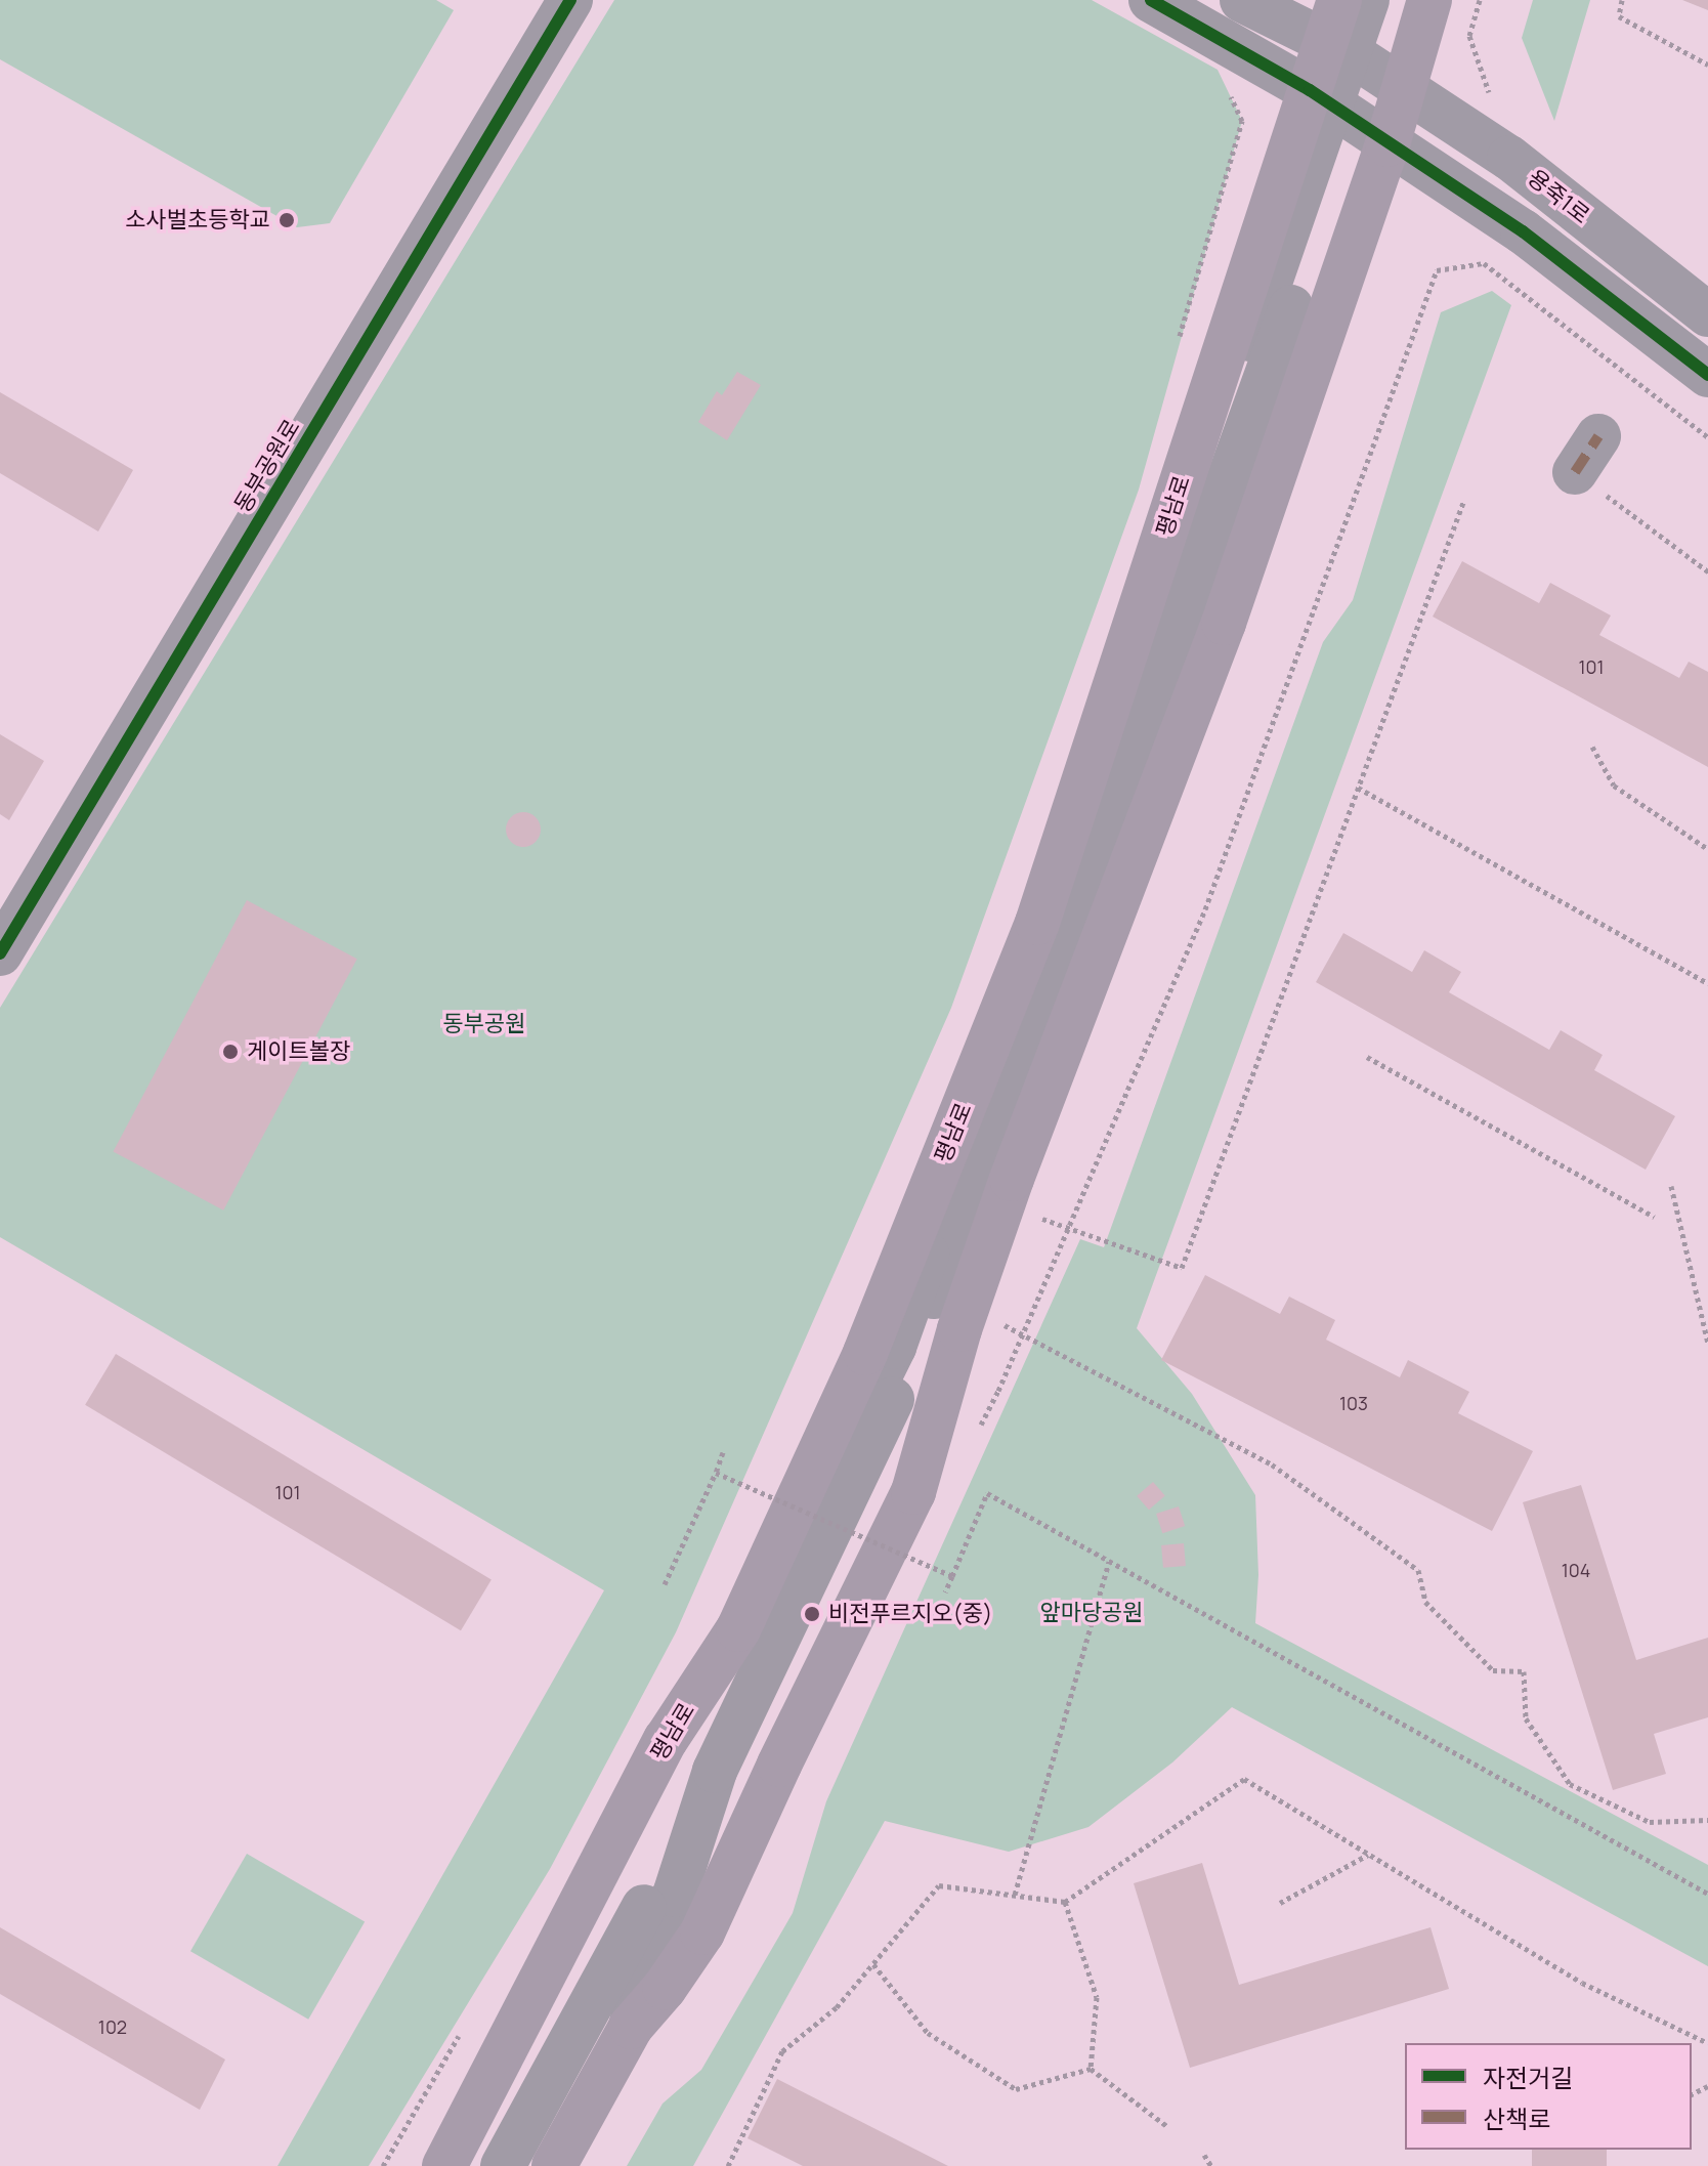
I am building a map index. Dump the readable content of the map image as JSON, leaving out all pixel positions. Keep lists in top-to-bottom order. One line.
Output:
{"streets":{"main road":["평남로"],"street":["용죽1로","동부공원로"]},"crossings":[["용죽1로","평남로"]],"parks":["동부공원","앞마당공원"],"places":["소사벌초등학교","게이트볼장","비전푸르지오(중)"],"house_numbers":["101","103","101","104","102"],"legend":["자전거길","산책로"]}
